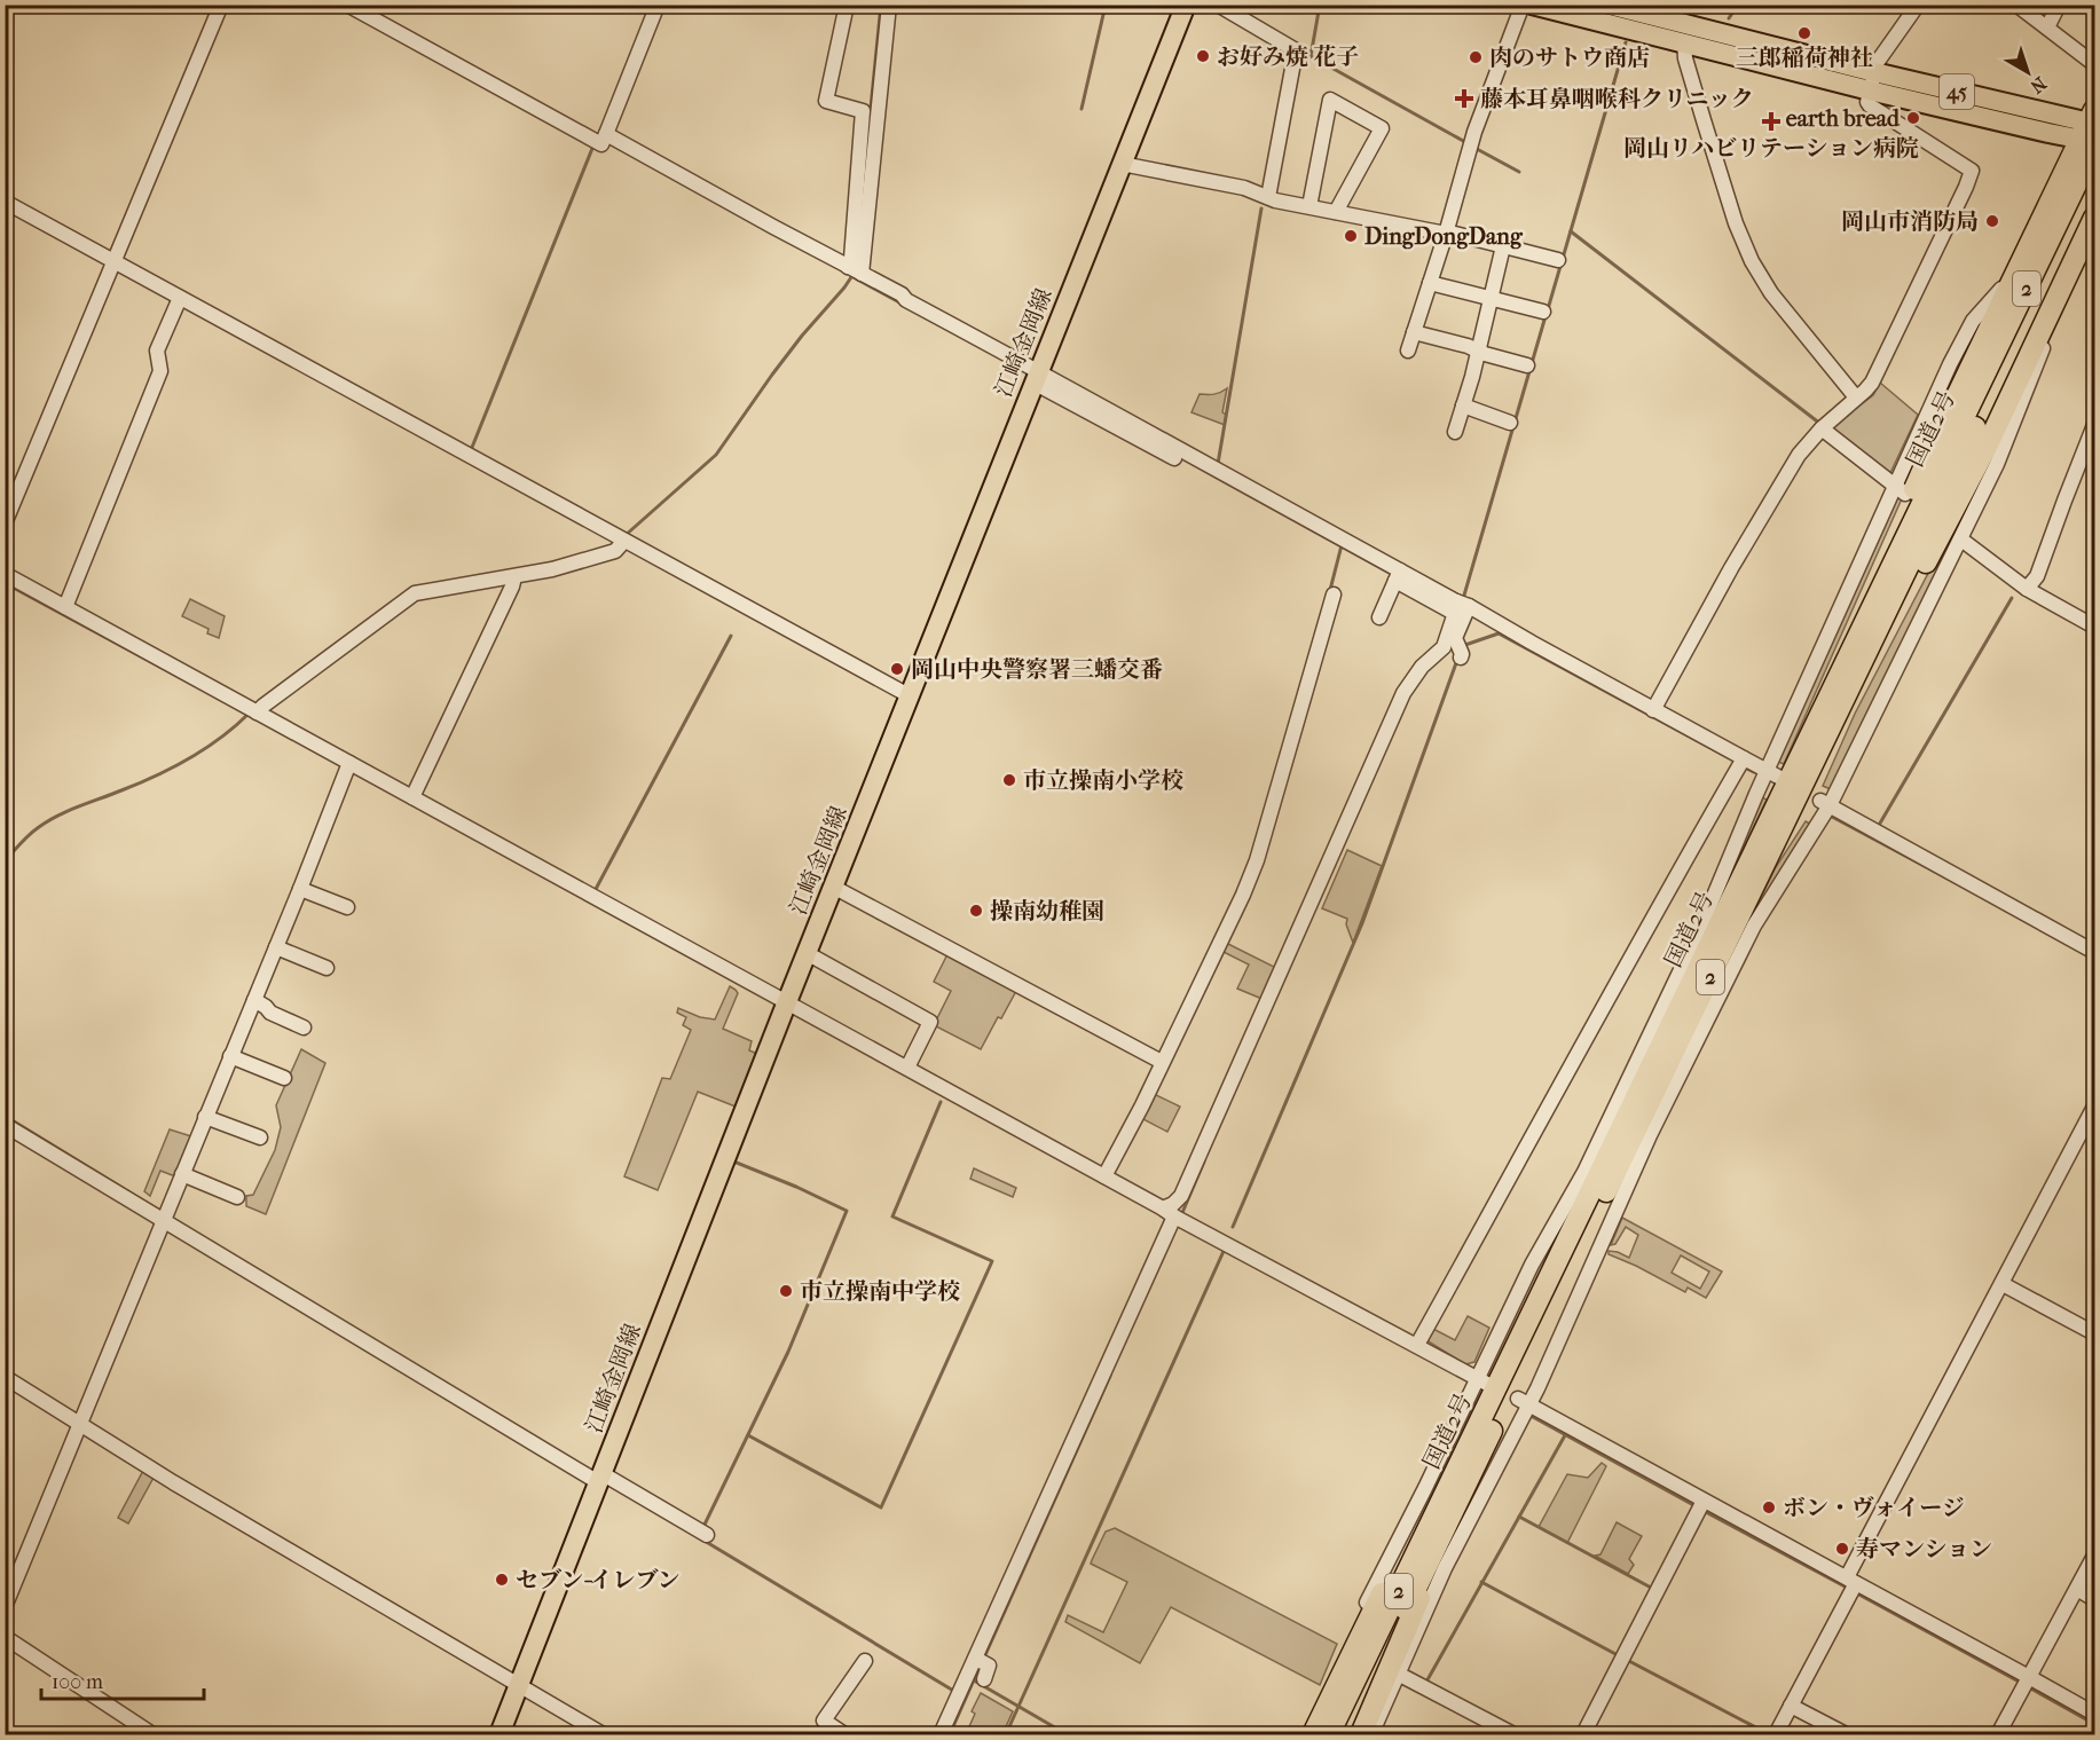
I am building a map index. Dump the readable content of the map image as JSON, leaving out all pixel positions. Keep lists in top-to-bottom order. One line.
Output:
{"streets":{"highway":["2","国道2号"],"main road":["45","江崎金岡線"]},"crossings":[["45","国道2号"]],"places":{"other":["三郎稲荷神社","お好み焼 花子","肉のサトウ商店","earth bread","岡山市消防局","DingDongDang","岡山中央警察署三蟠交番","市立操南小学校","操南幼稚園","市立操南中学校","ボン・ヴォイージ","寿マンション","セブン-イレブン"],"health":["藤本耳鼻咽喉科クリニック","岡山リハビリテーション病院"]},"scale_bar":"100 m","north":"bottom right"}
